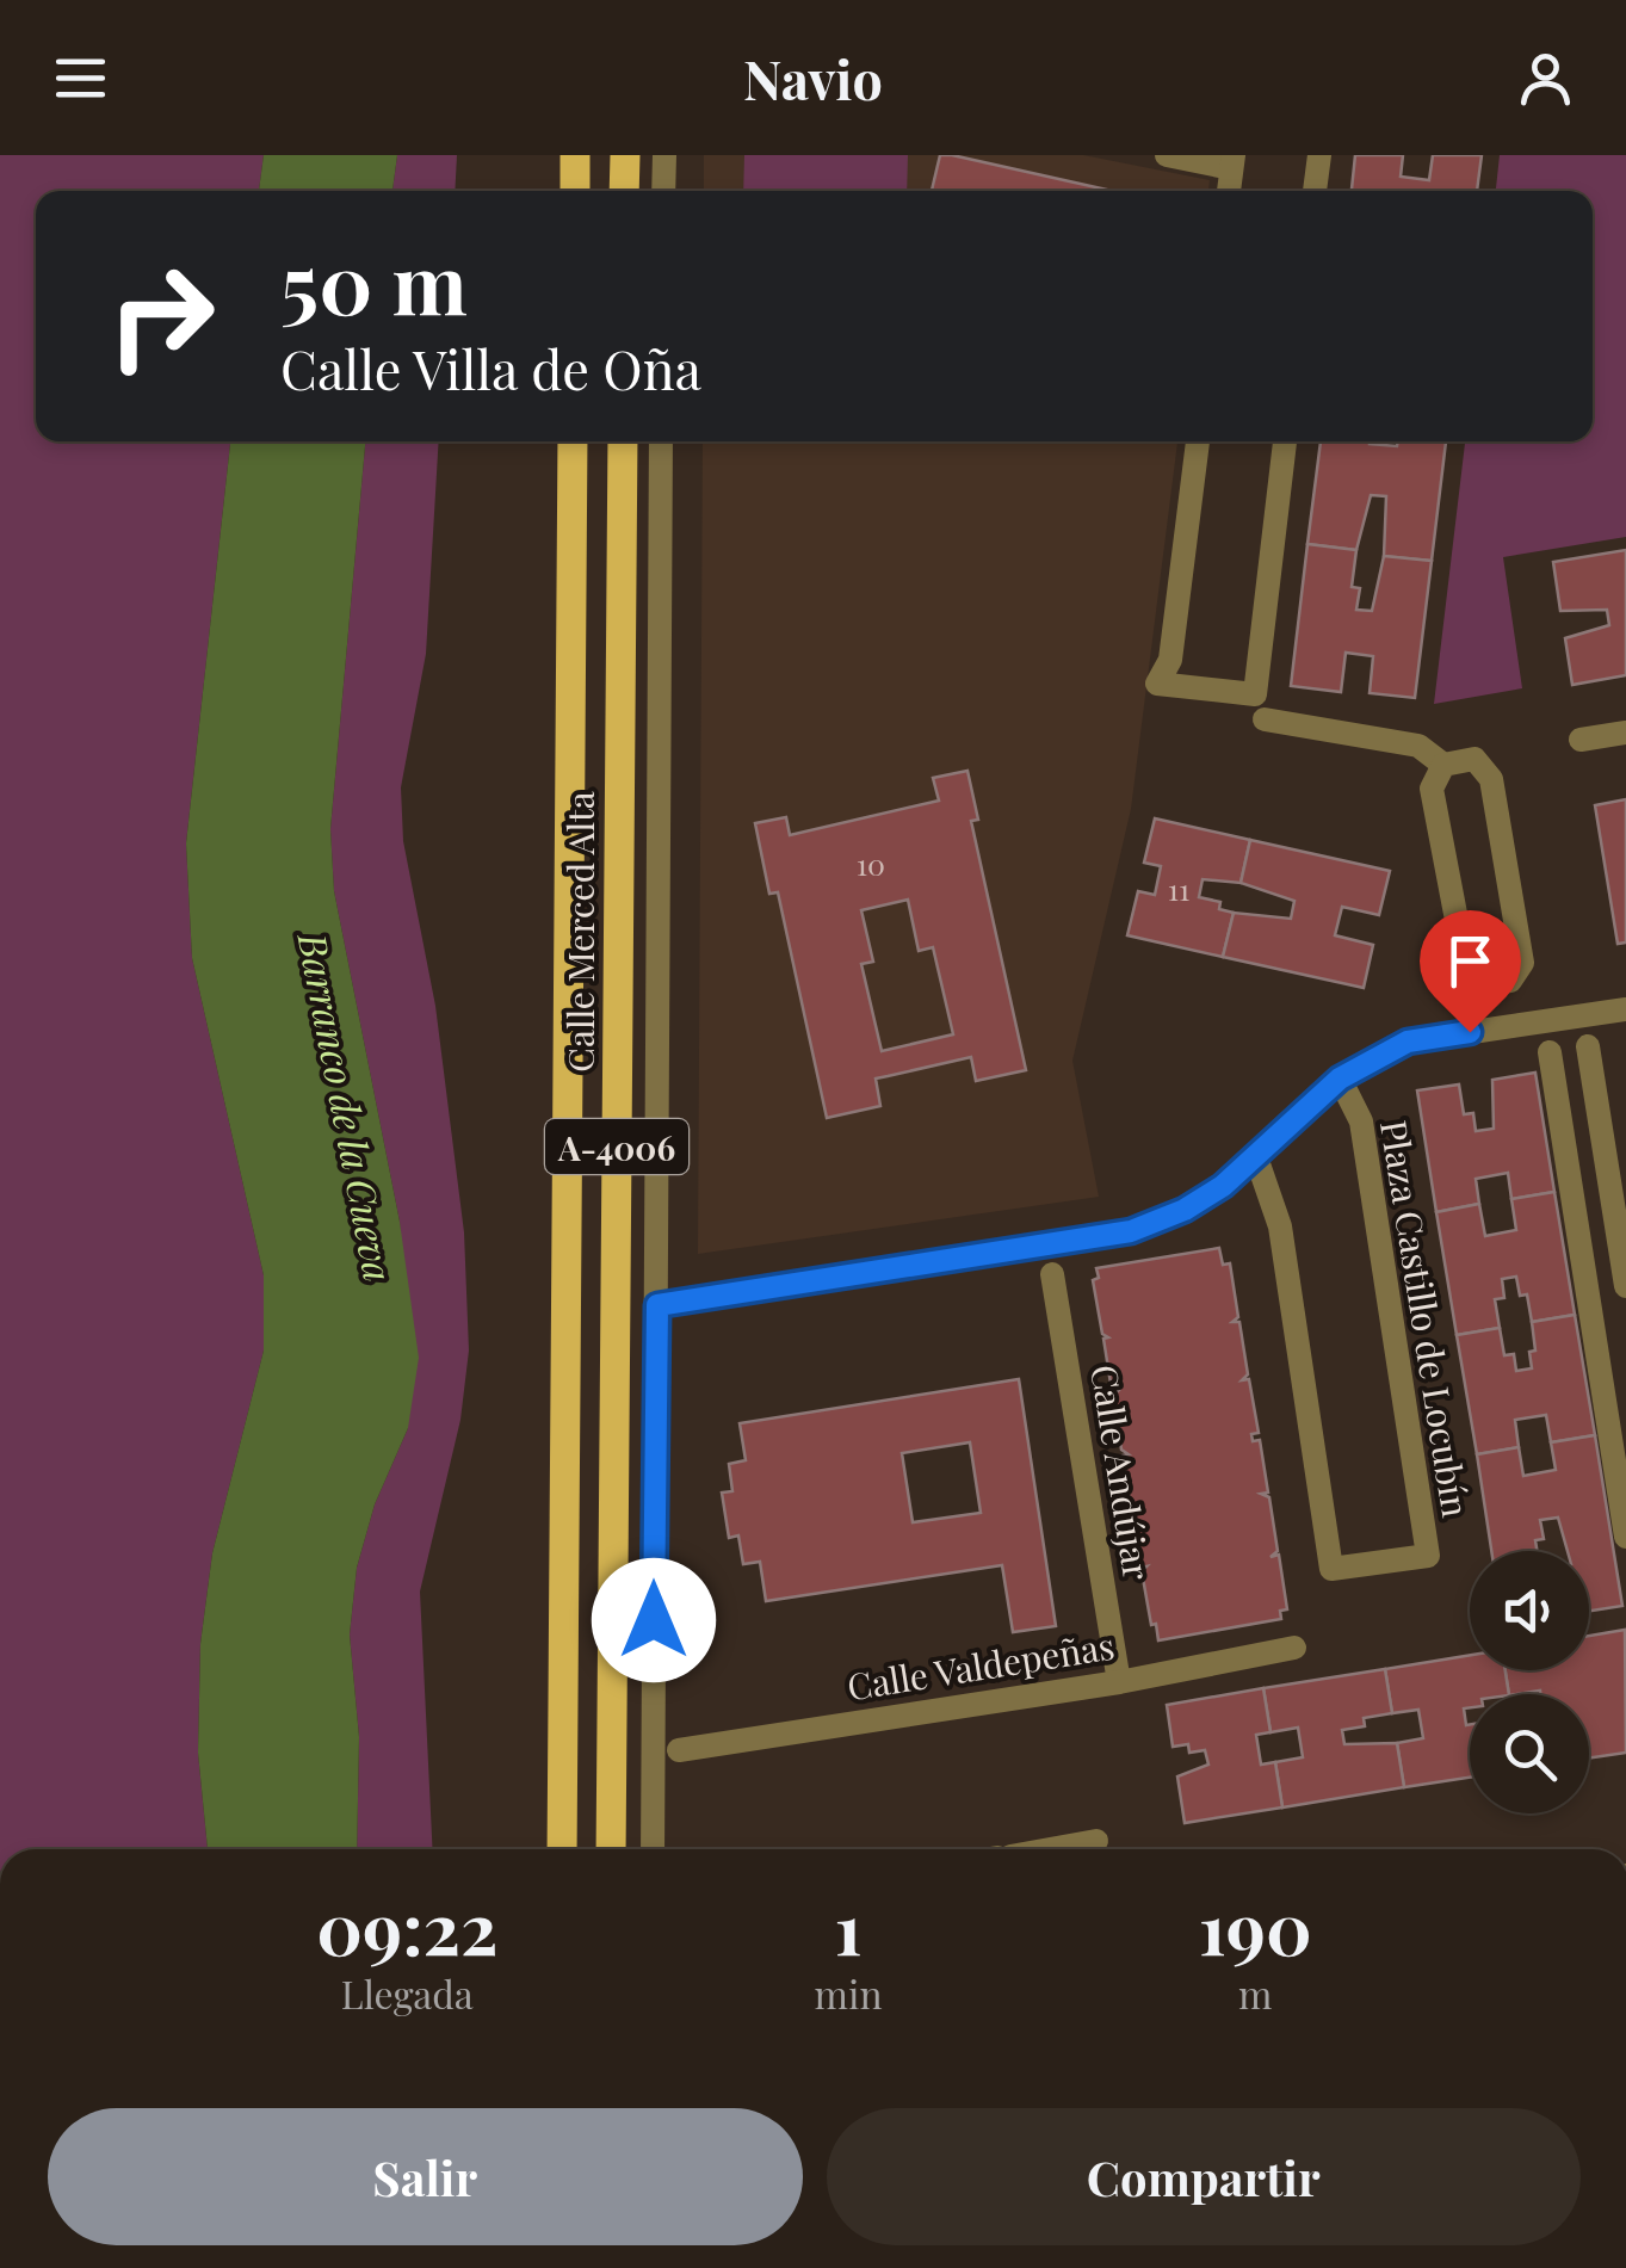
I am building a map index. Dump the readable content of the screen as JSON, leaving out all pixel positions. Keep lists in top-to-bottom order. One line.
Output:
{"streets":{"main road":["Calle Merced Alta","A-4006"],"street":["Plaza Castillo de Locubín","Calle Andújar","Calle Valdepeñas"]},"crossings":[["Calle Andújar","Calle Valdepeñas"]],"water":["Barranco de la Cueva"],"house_numbers":["10","11"],"page":{"header":"Navio","turn":["50 m","Calle Villa de Oña"],"eta":["09:22","Llegada","1","min","190","m"],"buttons":["Salir","Compartir"]}}
